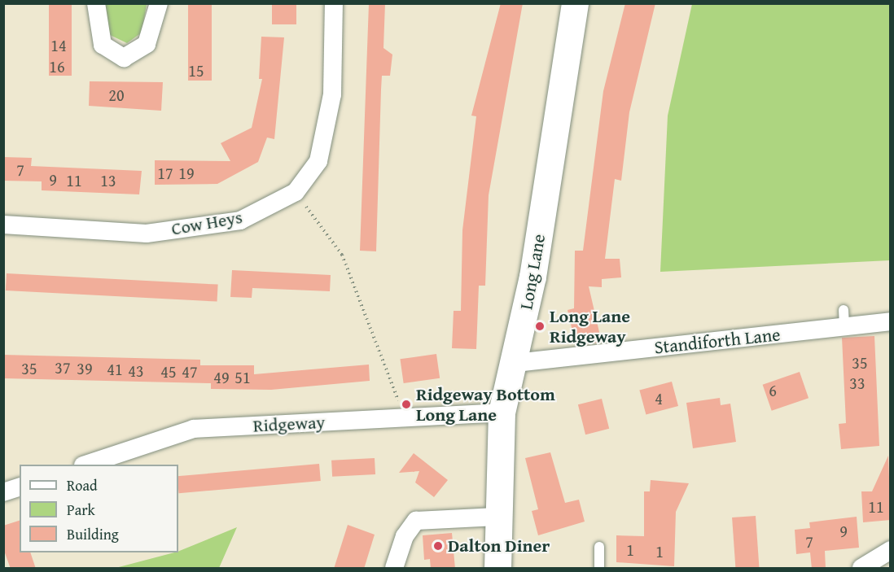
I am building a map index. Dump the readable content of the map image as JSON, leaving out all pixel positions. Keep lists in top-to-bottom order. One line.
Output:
{"streets":{"street":["Cow Heys","Long Lane","Standiforth Lane","Ridgeway"]},"crossings":[["Long Lane","Standiforth Lane"],["Long Lane","Ridgeway"]],"places":["Long Lane Ridgeway","Ridgeway Bottom Long Lane","Dalton Diner"],"house_numbers":["14","16","15","20","7","17","19","9","11","13","35","37","35","39","41","43","45","47","49","51","33","6","4","11","9","7","1","1"],"legend":["Road","Park","Building"]}
